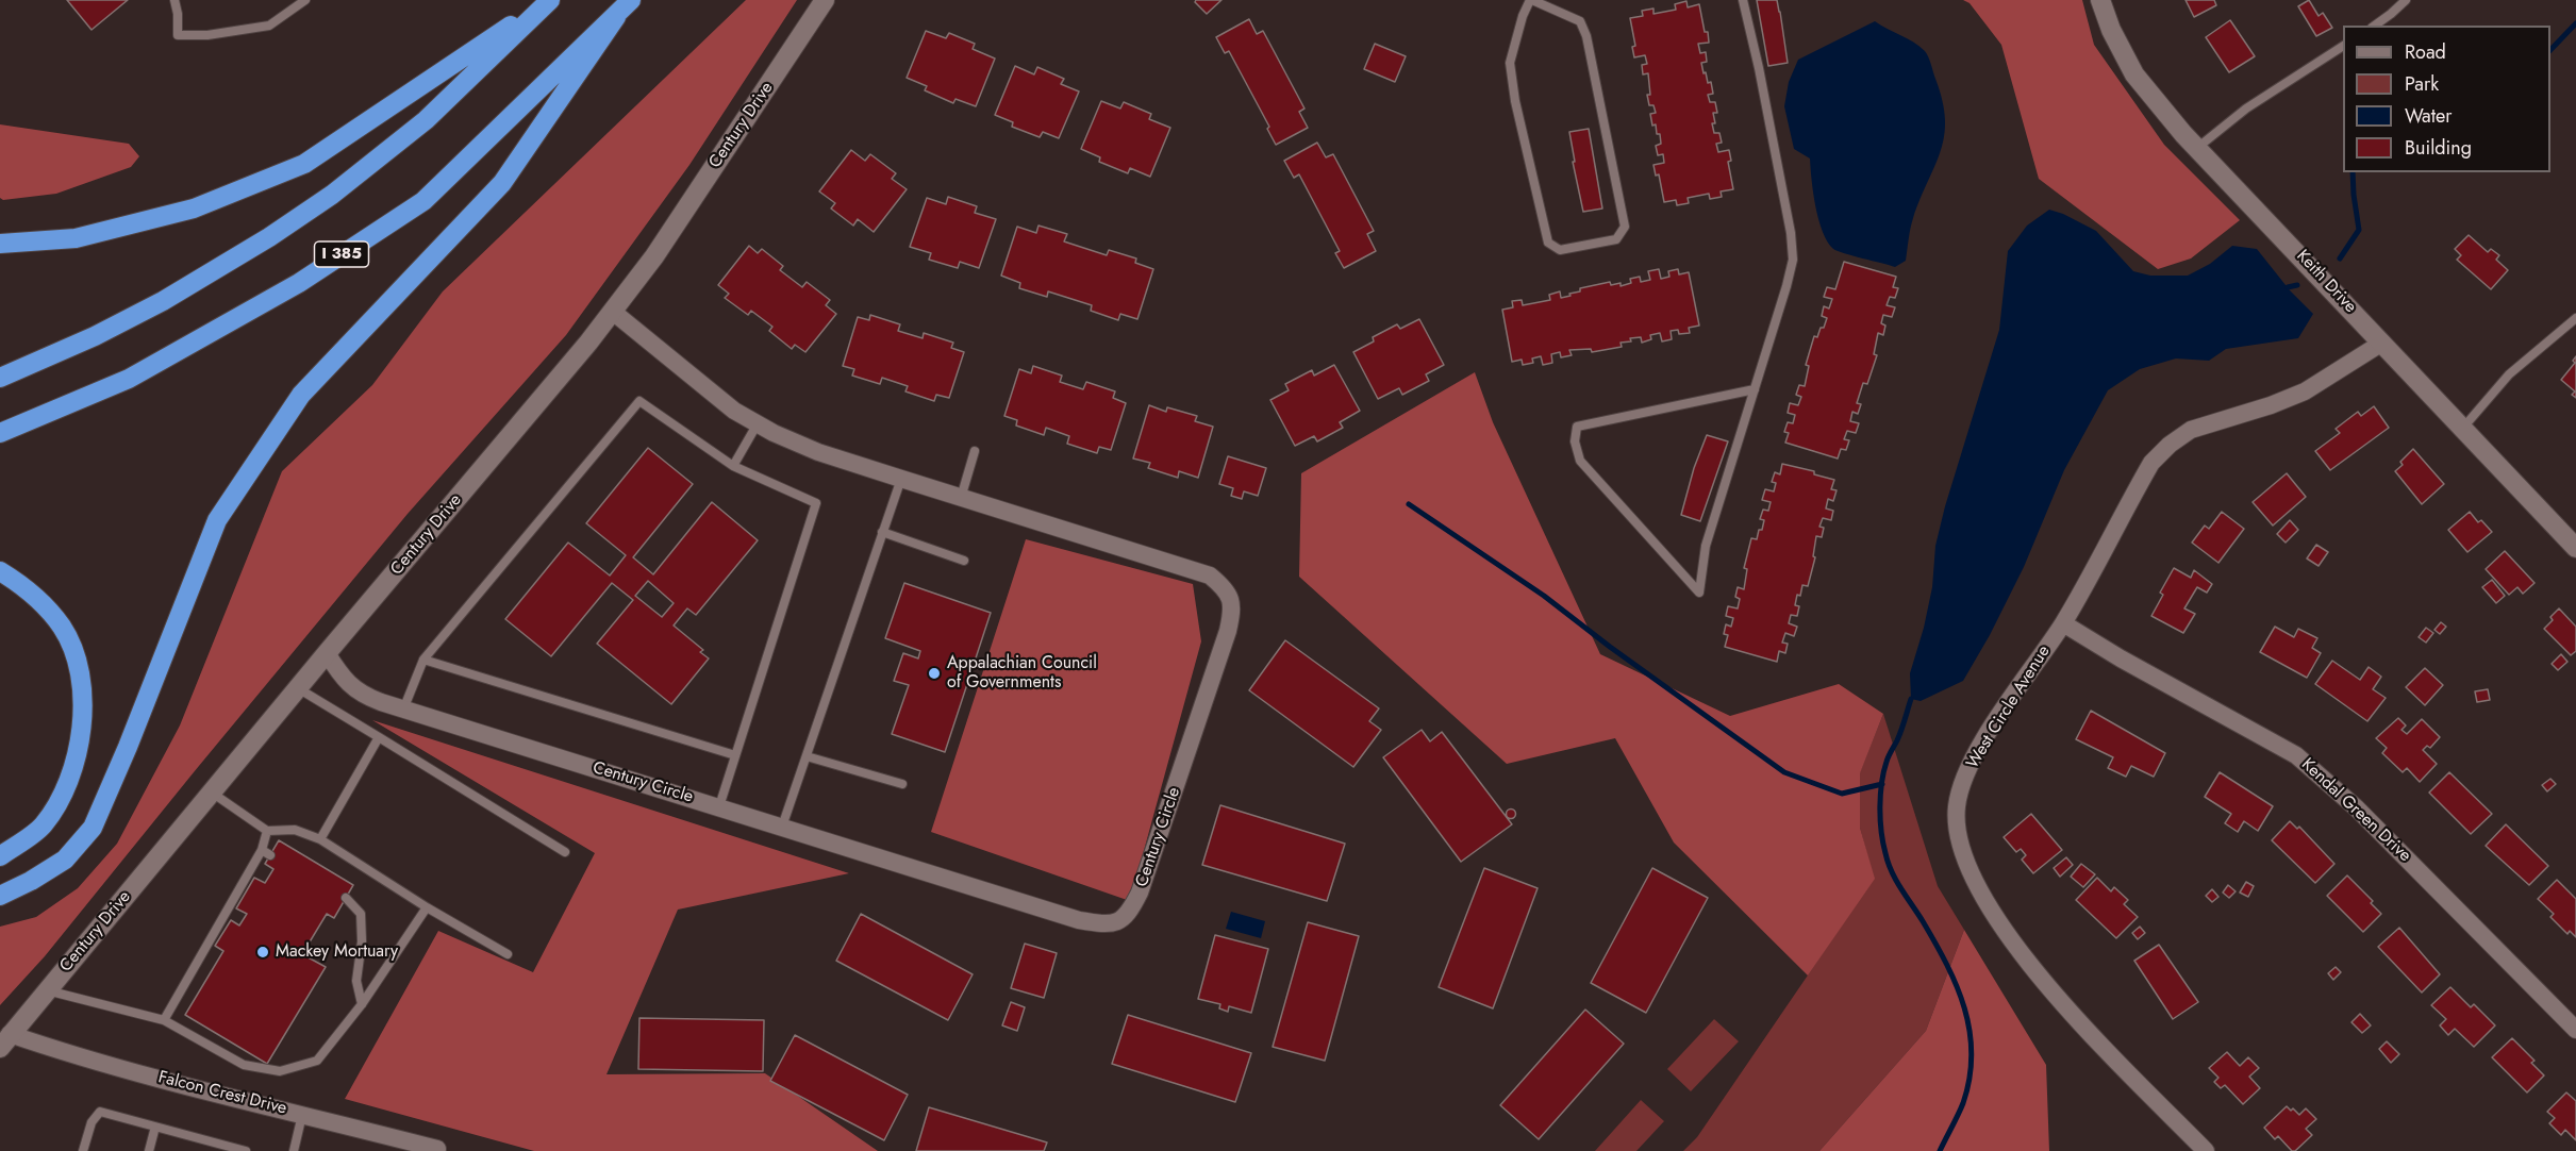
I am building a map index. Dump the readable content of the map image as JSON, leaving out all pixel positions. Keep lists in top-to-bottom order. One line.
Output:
{"streets":{"highway":["I 385"],"street":["Century Drive","Keith Drive","West Circle Avenue","Century Circle","Kendal Green Drive","Falcon Crest Drive"]},"crossings":[["Century Drive","Century Circle"],["Century Drive","Falcon Crest Drive"],["Keith Drive","West Circle Avenue"],["West Circle Avenue","Kendal Green Drive"]],"places":["Appalachian Council of Governments","Mackey Mortuary"],"legend":["Road","Park","Water","Building"]}
